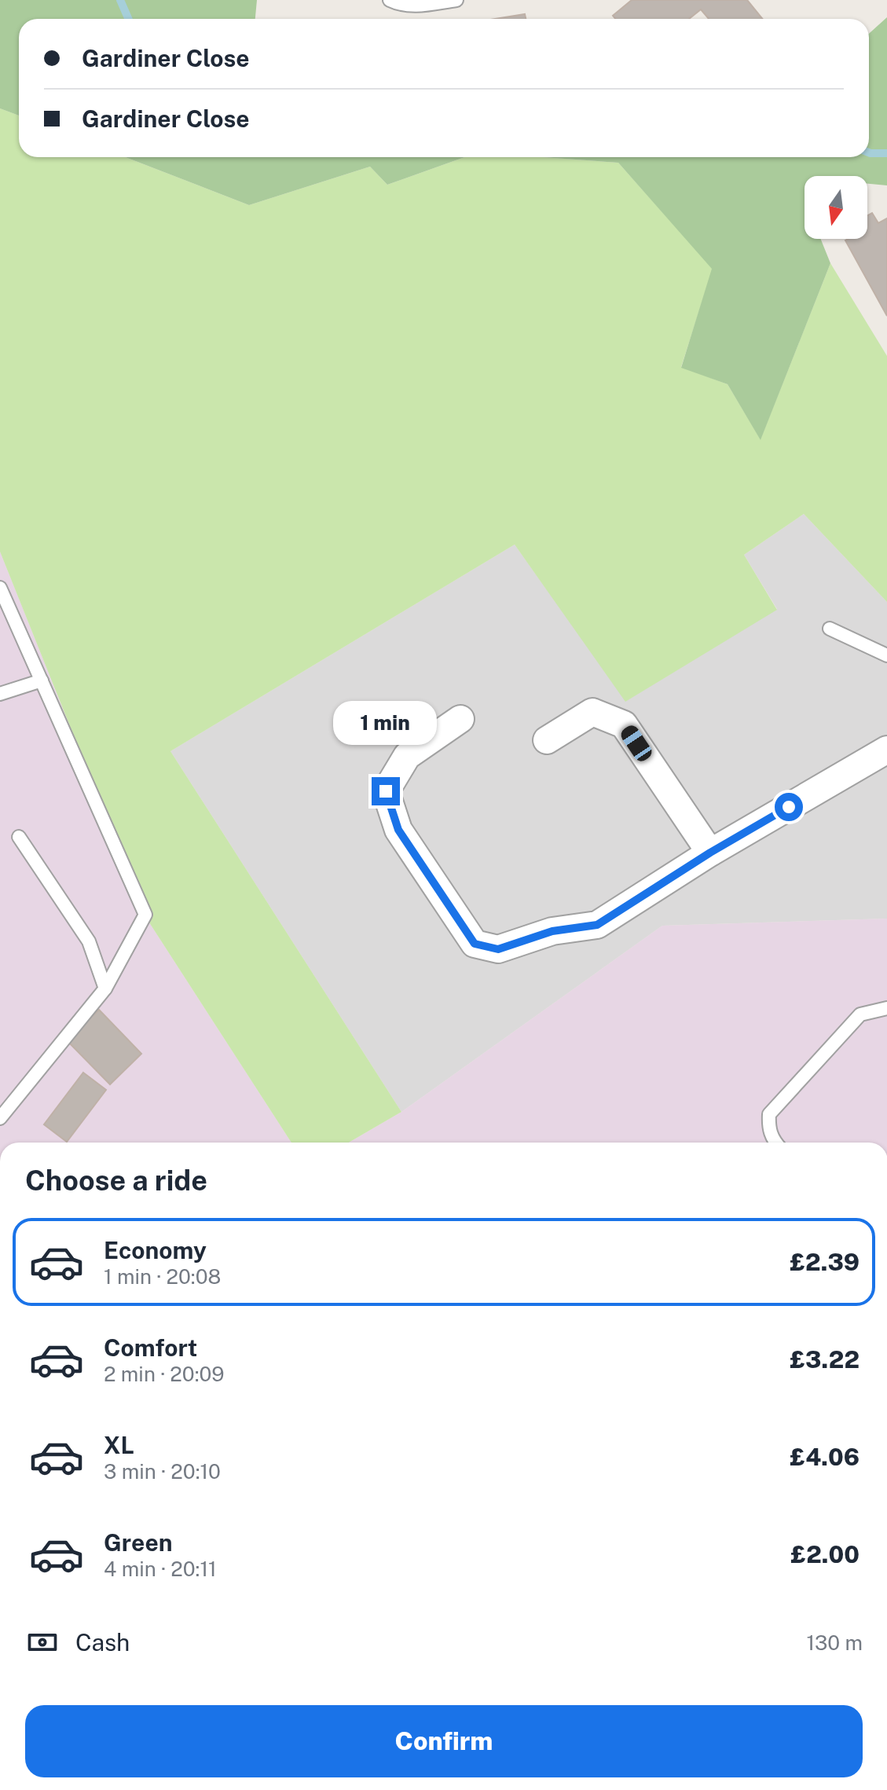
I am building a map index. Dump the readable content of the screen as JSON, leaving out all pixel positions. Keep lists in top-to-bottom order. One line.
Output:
{"north":"bottom","page":{"banner":["Gardiner Close","Gardiner Close"],"bubble":"1 min","heading":"Choose a ride","list":[{"name":"Economy","note":"1 min · 20:08","value":"£2.39"},{"name":"Comfort","note":"2 min · 20:09","value":"£3.22"},{"name":"XL","note":"3 min · 20:10","value":"£4.06"},{"name":"Green","note":"4 min · 20:11","value":"£2.00"}],"pay":["Cash","130 m"],"buttons":"Confirm"}}
